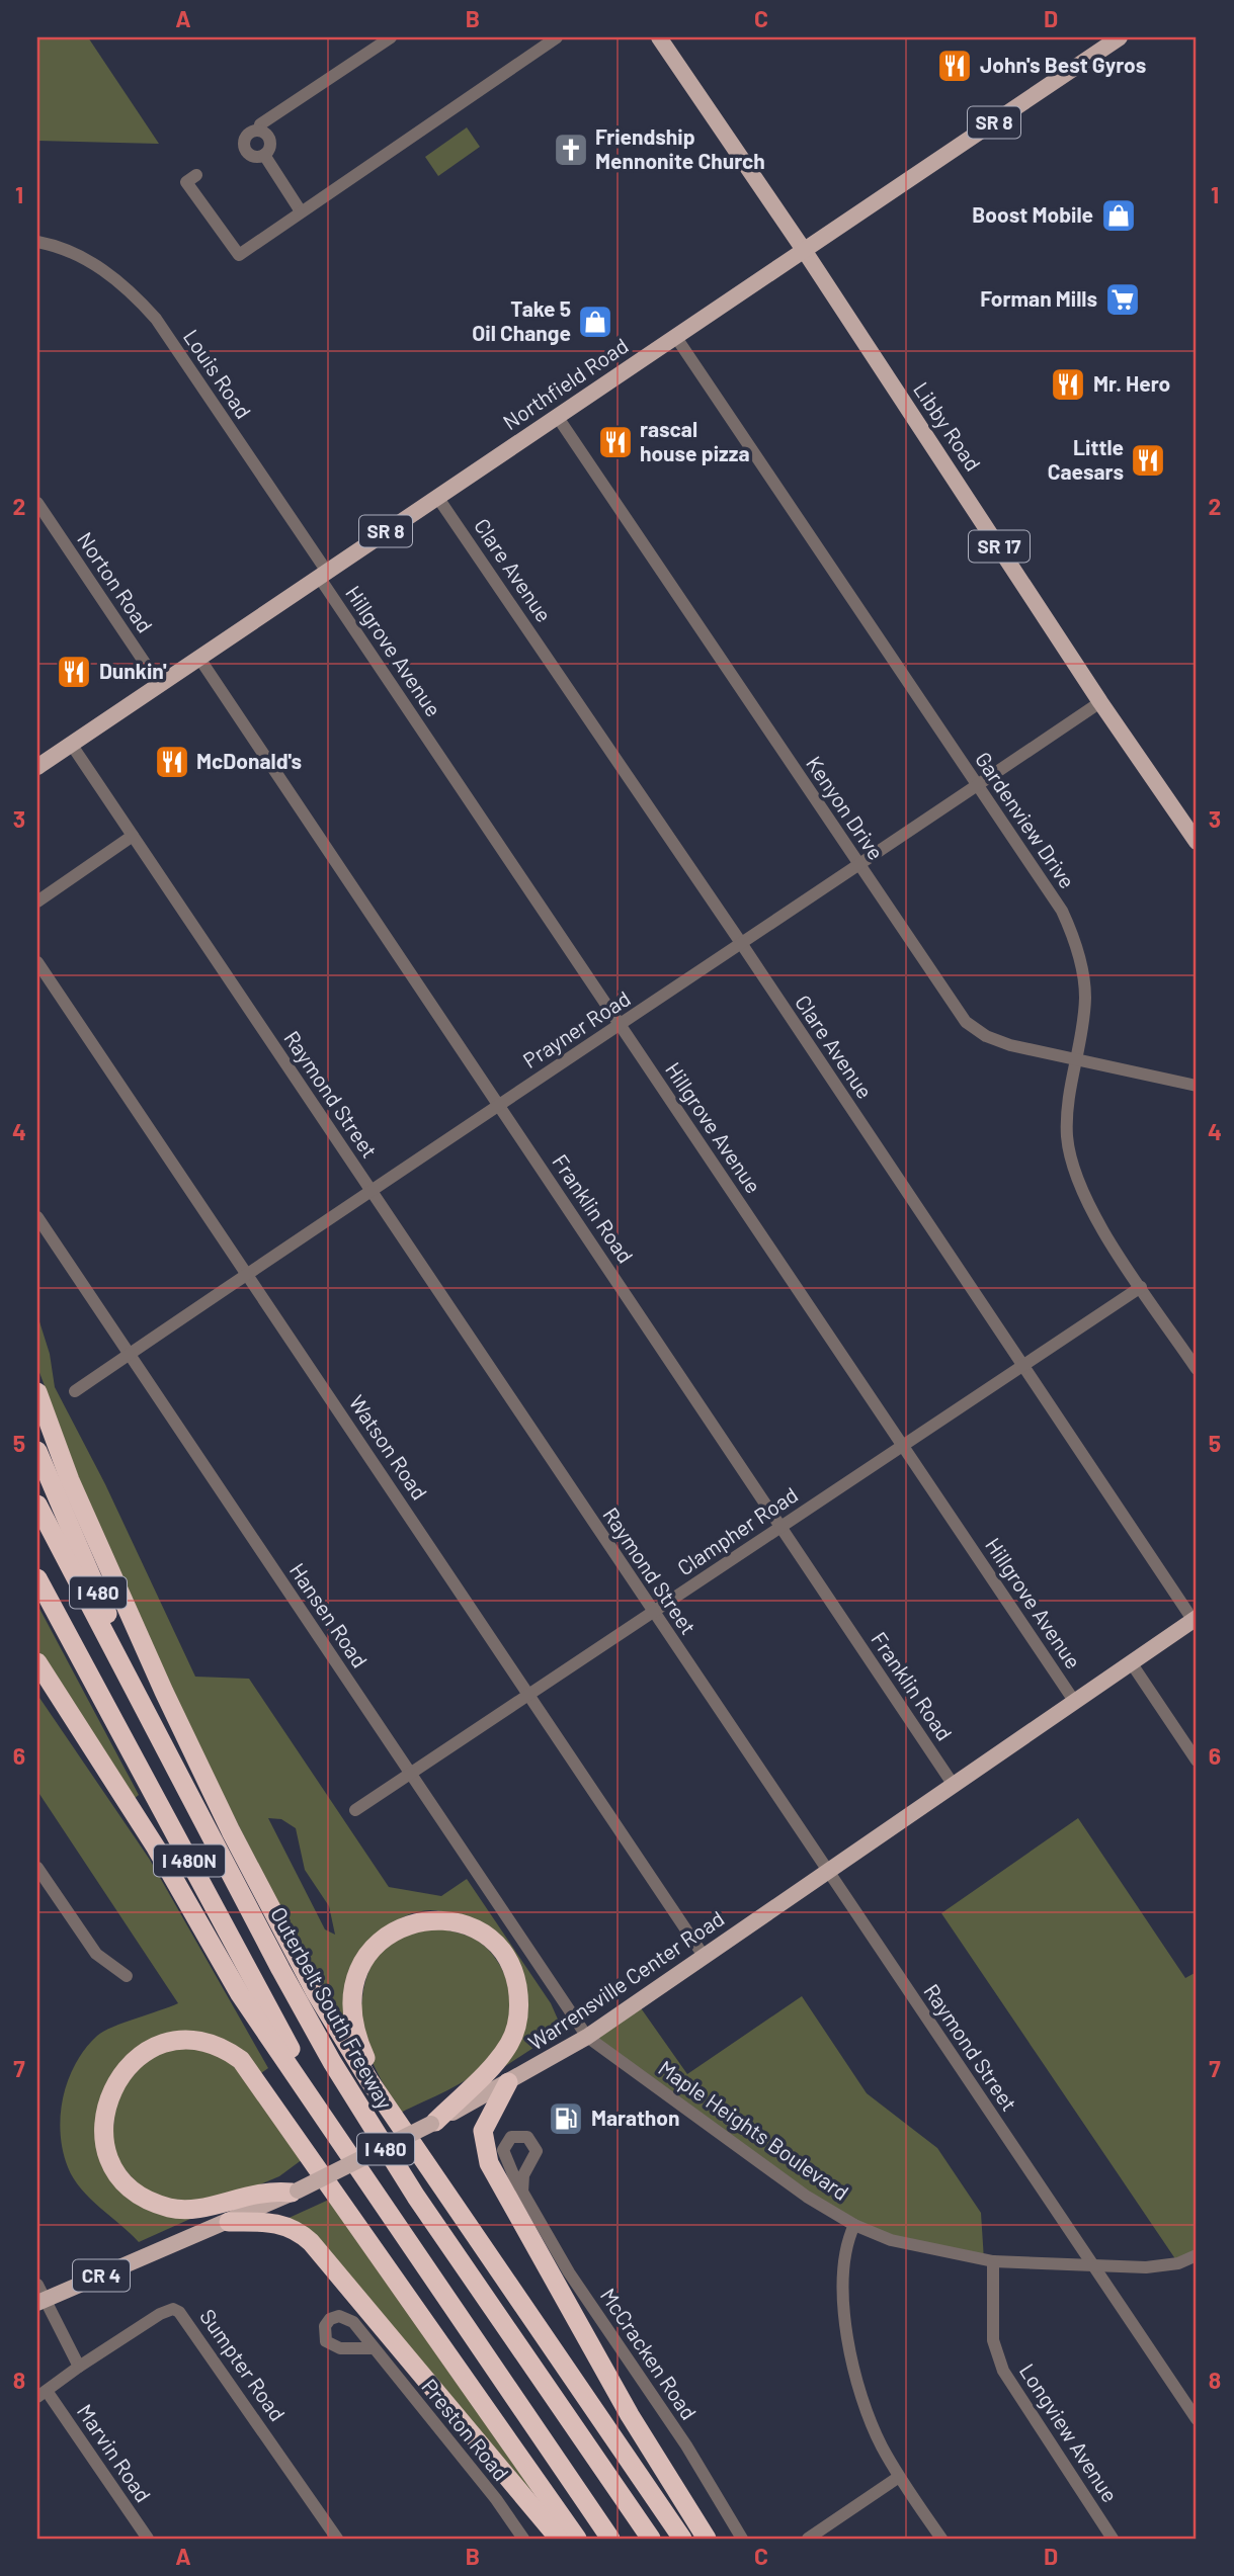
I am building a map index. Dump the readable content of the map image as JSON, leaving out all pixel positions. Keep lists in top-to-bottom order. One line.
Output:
{"streets":{"highway":["I 480","I 480N","Outerbelt South Freeway"],"main road":["SR 8","Northfield Road","Libby Road","SR 17","Warrensville Center Road","CR 4"],"street":["Louis Road","Clare Avenue","Norton Road","Hillgrove Avenue","Kenyon Drive","Gardenview Drive","Prayner Road","Raymond Street","Franklin Road","Watson Road","Clampher Road","Hansen Road","Maple Heights Boulevard","McCracken Road","Sumpter Road","Preston Road","Longview Avenue","Marvin Road"]},"crossings":[["Louis Road","Northfield Road"],["Louis Road","Hillgrove Avenue"],["Northfield Road","Libby Road"],["Northfield Road","Clare Avenue"],["Northfield Road","Norton Road"],["Northfield Road","Hillgrove Avenue"],["Northfield Road","Kenyon Drive"],["Northfield Road","Gardenview Drive"],["Northfield Road","Raymond Street"],["Northfield Road","Franklin Road"],["Libby Road","Prayner Road"],["Clare Avenue","Prayner Road"],["Clare Avenue","Clampher Road"],["Clare Avenue","Warrensville Center Road"],["Hillgrove Avenue","Prayner Road"],["Hillgrove Avenue","Clampher Road"],["Hillgrove Avenue","Warrensville Center Road"],["Kenyon Drive","Gardenview Drive"],["Kenyon Drive","Prayner Road"],["Gardenview Drive","Prayner Road"],["Gardenview Drive","Clampher Road"],["Prayner Road","Raymond Street"],["Prayner Road","Franklin Road"],["Prayner Road","Watson Road"],["Prayner Road","Hansen Road"],["Raymond Street","Clampher Road"],["Raymond Street","Warrensville Center Road"],["Raymond Street","Maple Heights Boulevard"],["Franklin Road","Clampher Road"],["Franklin Road","Warrensville Center Road"],["Watson Road","Clampher Road"],["Watson Road","Warrensville Center Road"],["Clampher Road","Hansen Road"],["I 480","I 480N"],["Hansen Road","Warrensville Center Road"],["Hansen Road","Maple Heights Boulevard"],["Warrensville Center Road","Maple Heights Boulevard"],["Maple Heights Boulevard","Longview Avenue"]],"places":{"restaurant":["John's Best Gyros","Mr. Hero","rascal house pizza","Little Caesars","Dunkin'","McDonald's"],"church":["Friendship Mennonite Church"],"shop":["Boost Mobile","Take 5 Oil Change"],"supermarket":["Forman Mills"],"fuel station":["Marathon"]},"grid":{"columns":["A","B","C","D"],"rows":["1","2","3","4","5","6","7","8"]}}
